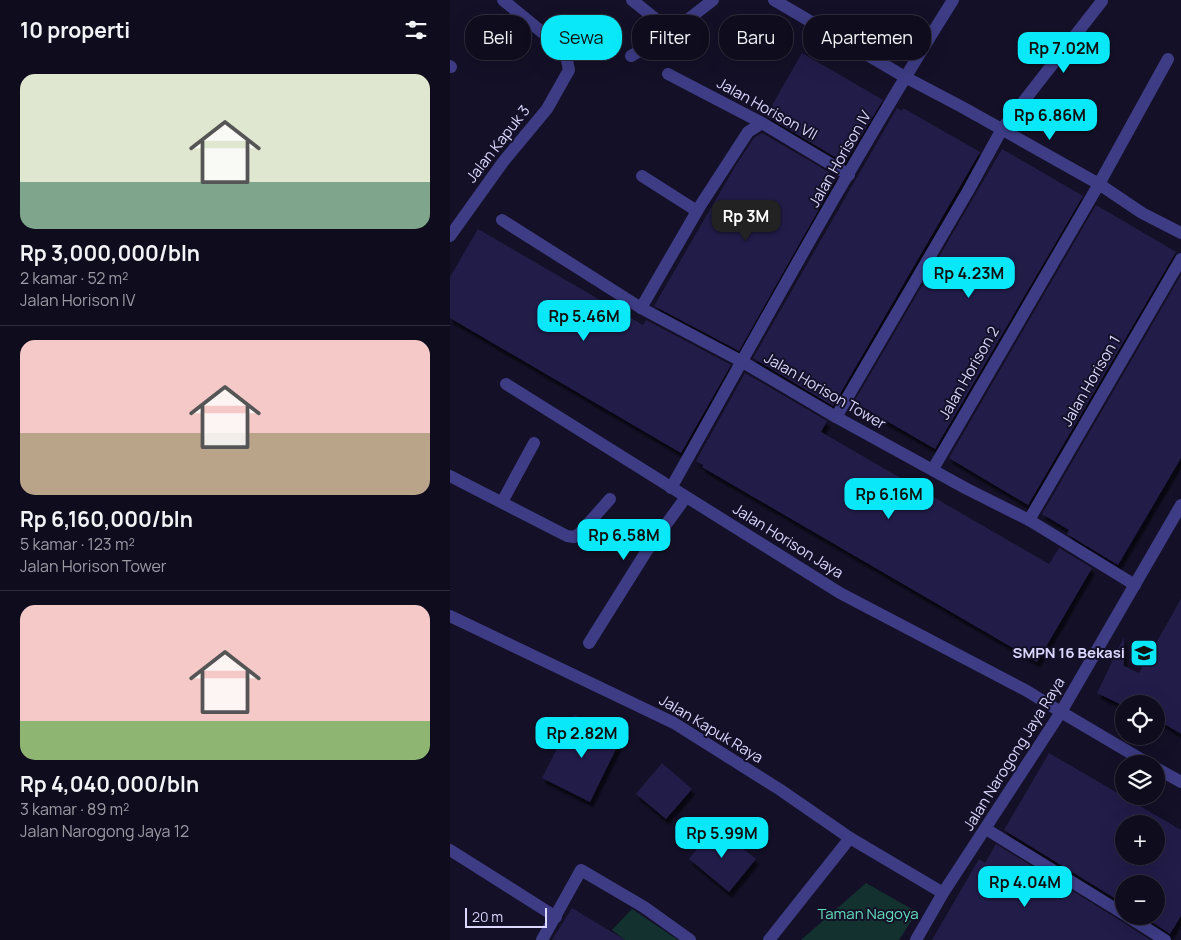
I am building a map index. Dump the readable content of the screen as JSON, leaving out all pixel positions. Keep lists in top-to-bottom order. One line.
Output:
{"streets":{"street":["Jalan Horison VII","Jalan Kapuk 3","Jalan Horison IV","Jalan Horison 2","Jalan Horison 1","Jalan Horison Tower","Jalan Horison Jaya","Jalan Kapuk Raya","Jalan Narogong Jaya Raya"]},"crossings":[["Jalan Horison VII","Jalan Horison IV"],["Jalan Horison IV","Jalan Horison Tower"],["Jalan Horison IV","Jalan Horison Jaya"],["Jalan Horison 2","Jalan Horison Tower"],["Jalan Horison 1","Jalan Horison Tower"],["Jalan Horison Tower","Jalan Narogong Jaya Raya"],["Jalan Horison Jaya","Jalan Narogong Jaya Raya"],["Jalan Kapuk Raya","Jalan Narogong Jaya Raya"]],"parks":["Taman Nagoya"],"places":{"school or university":["SMPN 16 Bekasi"]},"scale_bar":"20 m","page":{"heading":"10 properti","chip":["Beli","Sewa","Filter","Baru","Apartemen"],"price":["Rp 7.02M","Rp 6.86M","Rp 3M","Rp 4.23M","Rp 5.46M","Rp 6.16M","Rp 6.58M","Rp 2.82M","Rp 5.99M","Rp 4.04M"],"list":[{"name":"Rp 3,000,000/bln","note":"2 kamar · 52 m² · Jalan Horison IV"},{"name":"Rp 6,160,000/bln","note":"5 kamar · 123 m² · Jalan Horison Tower"},{"name":"Rp 4,040,000/bln","note":"3 kamar · 89 m² · Jalan Narogong Jaya 12"}],"map_buttons":["+","−"],"scale":"20 m"}}
